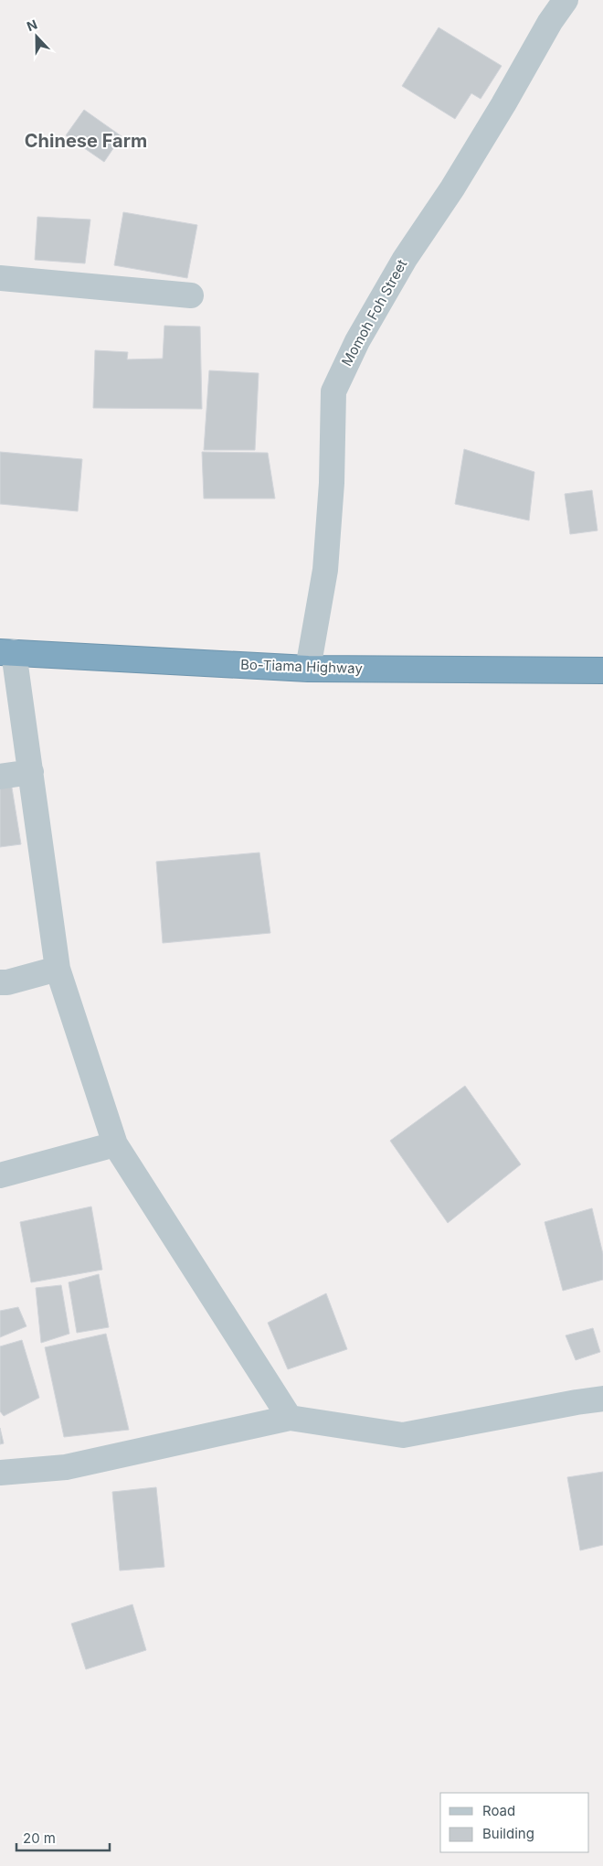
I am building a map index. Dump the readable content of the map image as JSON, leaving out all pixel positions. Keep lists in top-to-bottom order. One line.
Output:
{"streets":{"highway":["Bo-Tiama Highway"],"street":["Momoh Foh Street"]},"crossings":[["Momoh Foh Street","Bo-Tiama Highway"]],"districts":["Chinese Farm"],"legend":["Road","Building"],"scale_bar":"20 m","north":"top"}
